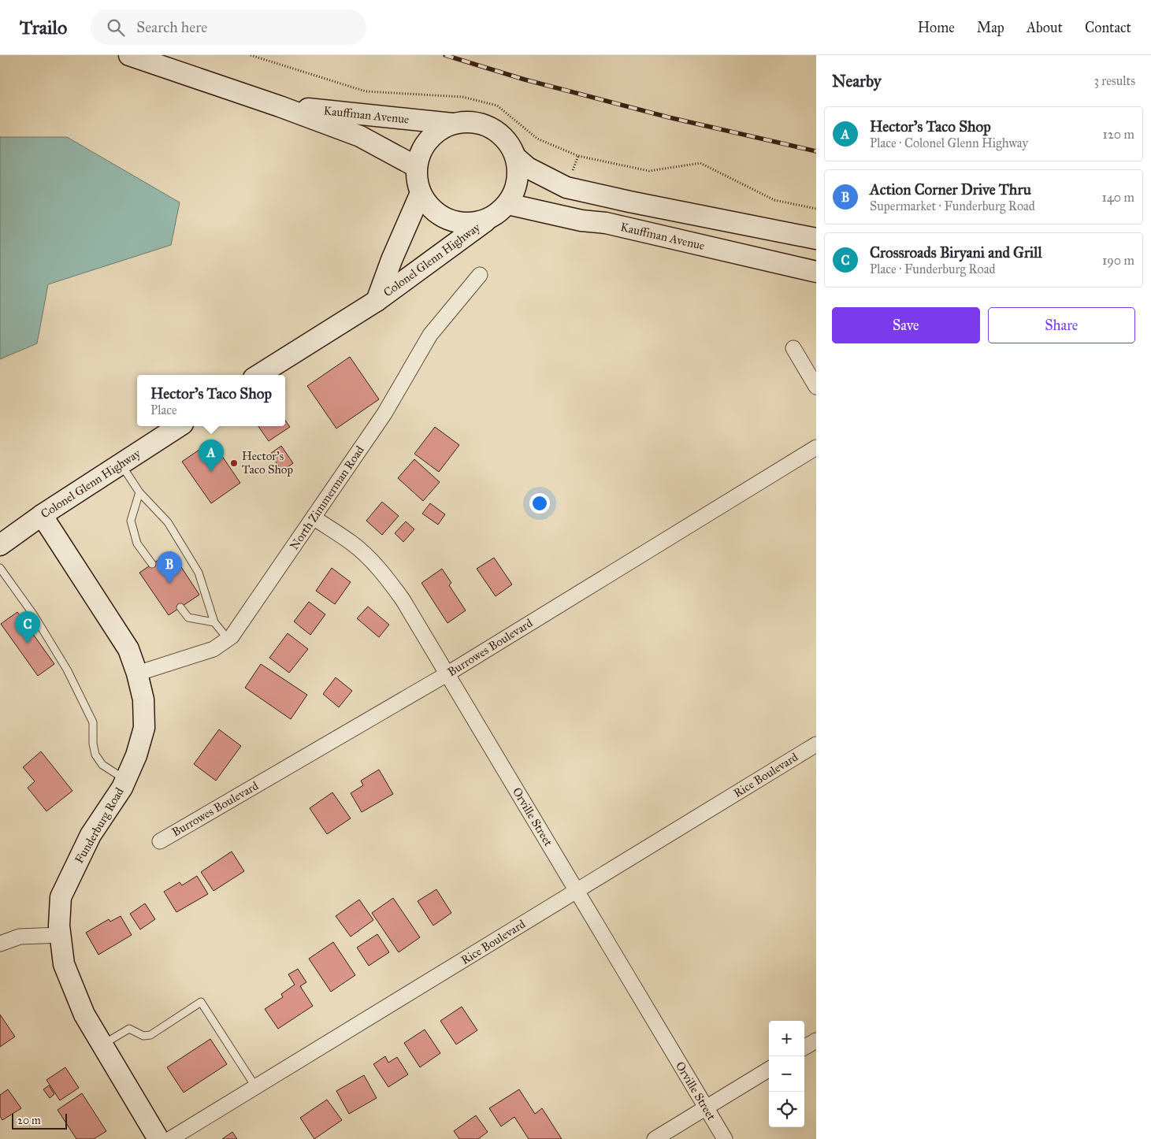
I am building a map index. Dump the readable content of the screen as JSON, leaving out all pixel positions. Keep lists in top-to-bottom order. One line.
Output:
{"streets":{"street":["Kauffman Avenue","Colonel Glenn Highway","North Zimmerman Road","Burrowes Boulevard","Rice Boulevard","Orville Street","Funderburg Road"]},"crossings":[["Kauffman Avenue","Colonel Glenn Highway"],["Colonel Glenn Highway","Funderburg Road"],["North Zimmerman Road","Orville Street"],["North Zimmerman Road","Funderburg Road"],["Burrowes Boulevard","Orville Street"],["Rice Boulevard","Orville Street"]],"places":["Hector’s Taco Shop"],"scale_bar":"20 m","page":{"header":"Trailo","search":"Search here","nav":["Home","Map","About","Contact"],"heading":["Nearby","3 results"],"list":[{"mark":"A","name":"Hector's Taco Shop","note":"Place · Colonel Glenn Highway","value":"120 m"},{"mark":"B","name":"Action Corner Drive Thru","note":"Supermarket · Funderburg Road","value":"140 m"},{"mark":"C","name":"Crossroads Biryani and Grill","note":"Place · Funderburg Road","value":"190 m"}],"buttons":["Save","Share"],"popup":["Hector's Taco Shop","Place"],"pins":["A","B","C"],"map_buttons":["+","−"],"scale":"20 m"}}
